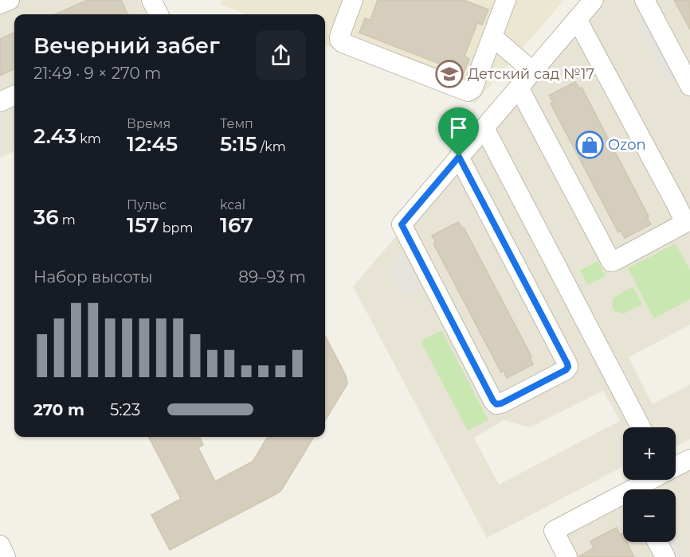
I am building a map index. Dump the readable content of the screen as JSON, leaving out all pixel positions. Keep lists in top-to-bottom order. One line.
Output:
{"places":{"school or university":["Детский сад №17"],"shop":["Ozon"]},"page":{"heading":["Вечерний забег","21:49 · 9 × 270 m"],"stats":[["2.43 km"],["Время","12:45"],["Темп","5:15 /km"],["36 m"],["Пульс","157 bpm"],["kcal","167"]],"chart":["Набор высоты","89–93 m"],"list":[{"name":"270 m","note":"5:23"}],"map_buttons":["+","−"]}}
